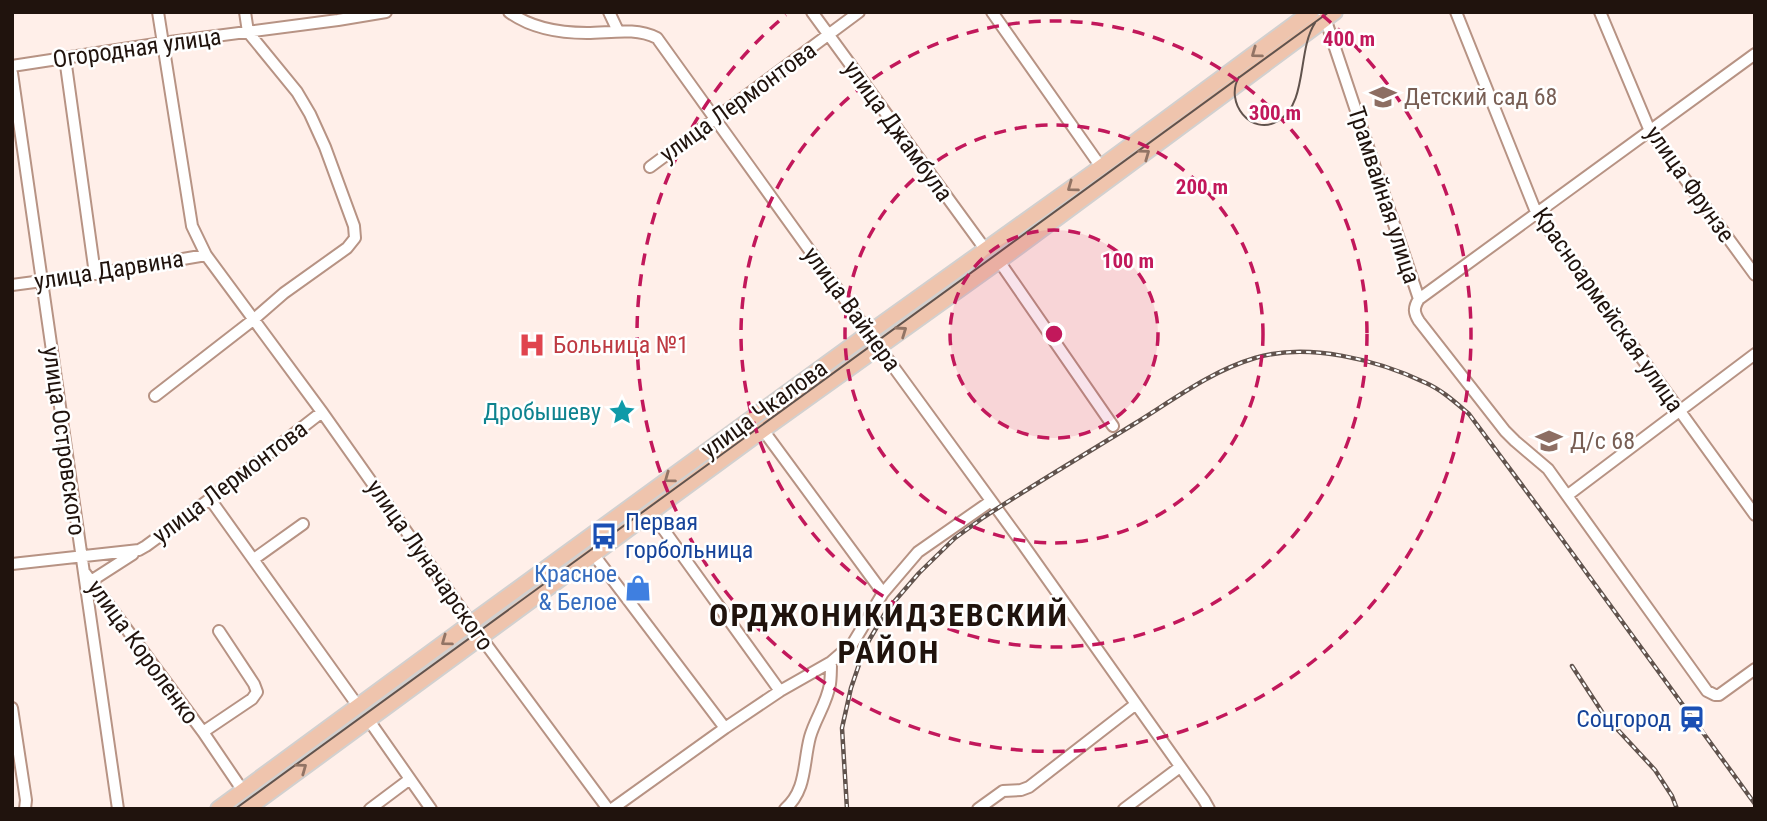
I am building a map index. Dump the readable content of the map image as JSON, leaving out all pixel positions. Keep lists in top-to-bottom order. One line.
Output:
{"streets":{"main road":["улица Чкалова","улица Луначарского"],"street":["Огородная улица","улица Лермонтова","улица Джамбула","улица Фрунзе","Трамвайная улица","улица Дарвина","улица Вайнера","Красноармейская улица","улица Островского","улица Короленко"]},"crossings":[["Огородная улица","улица Луначарского"],["улица Лермонтова","улица Джамбула"],["улица Лермонтова","улица Вайнера"],["улица Лермонтова","улица Островского"],["улица Лермонтова","улица Луначарского"],["улица Джамбула","улица Чкалова"],["Трамвайная улица","улица Чкалова"],["улица Дарвина","улица Островского"],["улица Дарвина","улица Луначарского"],["улица Вайнера","улица Чкалова"],["улица Чкалова","улица Луначарского"],["улица Чкалова","улица Короленко"],["улица Островского","улица Короленко"]],"districts":["ОРДЖОНИКИДЗЕВСКИЙ РАЙОН"],"places":{"school or university":["Детский сад 68","Д/с 68"],"hospital":["Больница №1"],"place":["Дробышеву"],"bus stop":["Первая горбольница"],"shop":["Красное & Белое"],"station":["Соцгород"]},"rings":["400 m","300 m","200 m","100 m"]}
